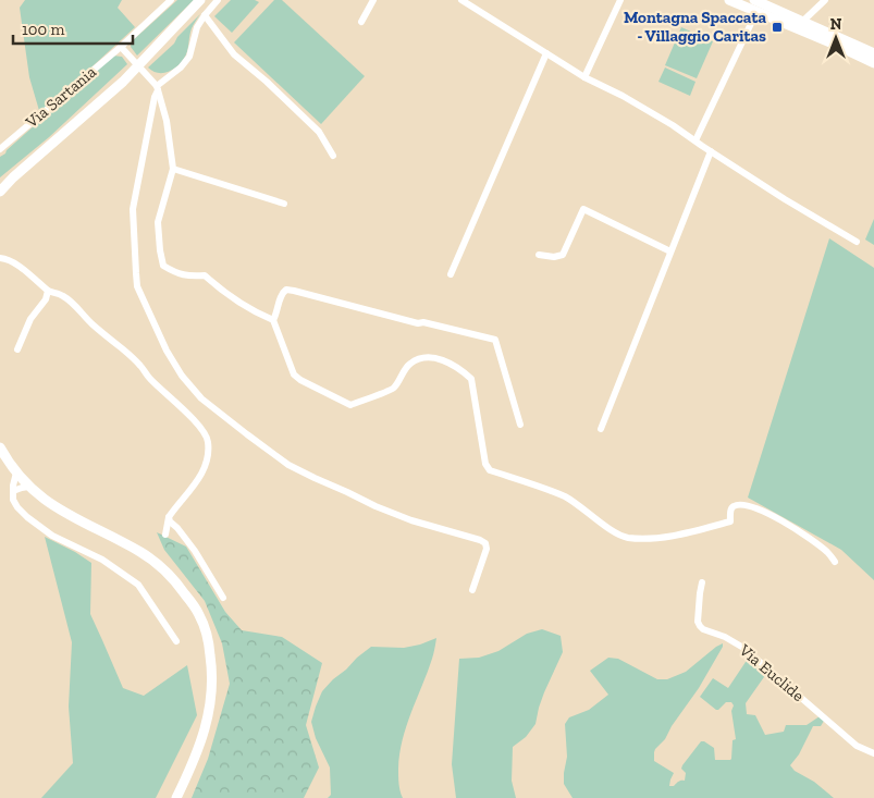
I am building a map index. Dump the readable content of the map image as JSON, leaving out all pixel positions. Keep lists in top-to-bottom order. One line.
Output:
{"streets":{"street":["Via Sartania","Via Euclide"]},"places":{"transit":["Montagna Spaccata - Villaggio Caritas"]},"scale_bar":"100 m","north":"top"}
